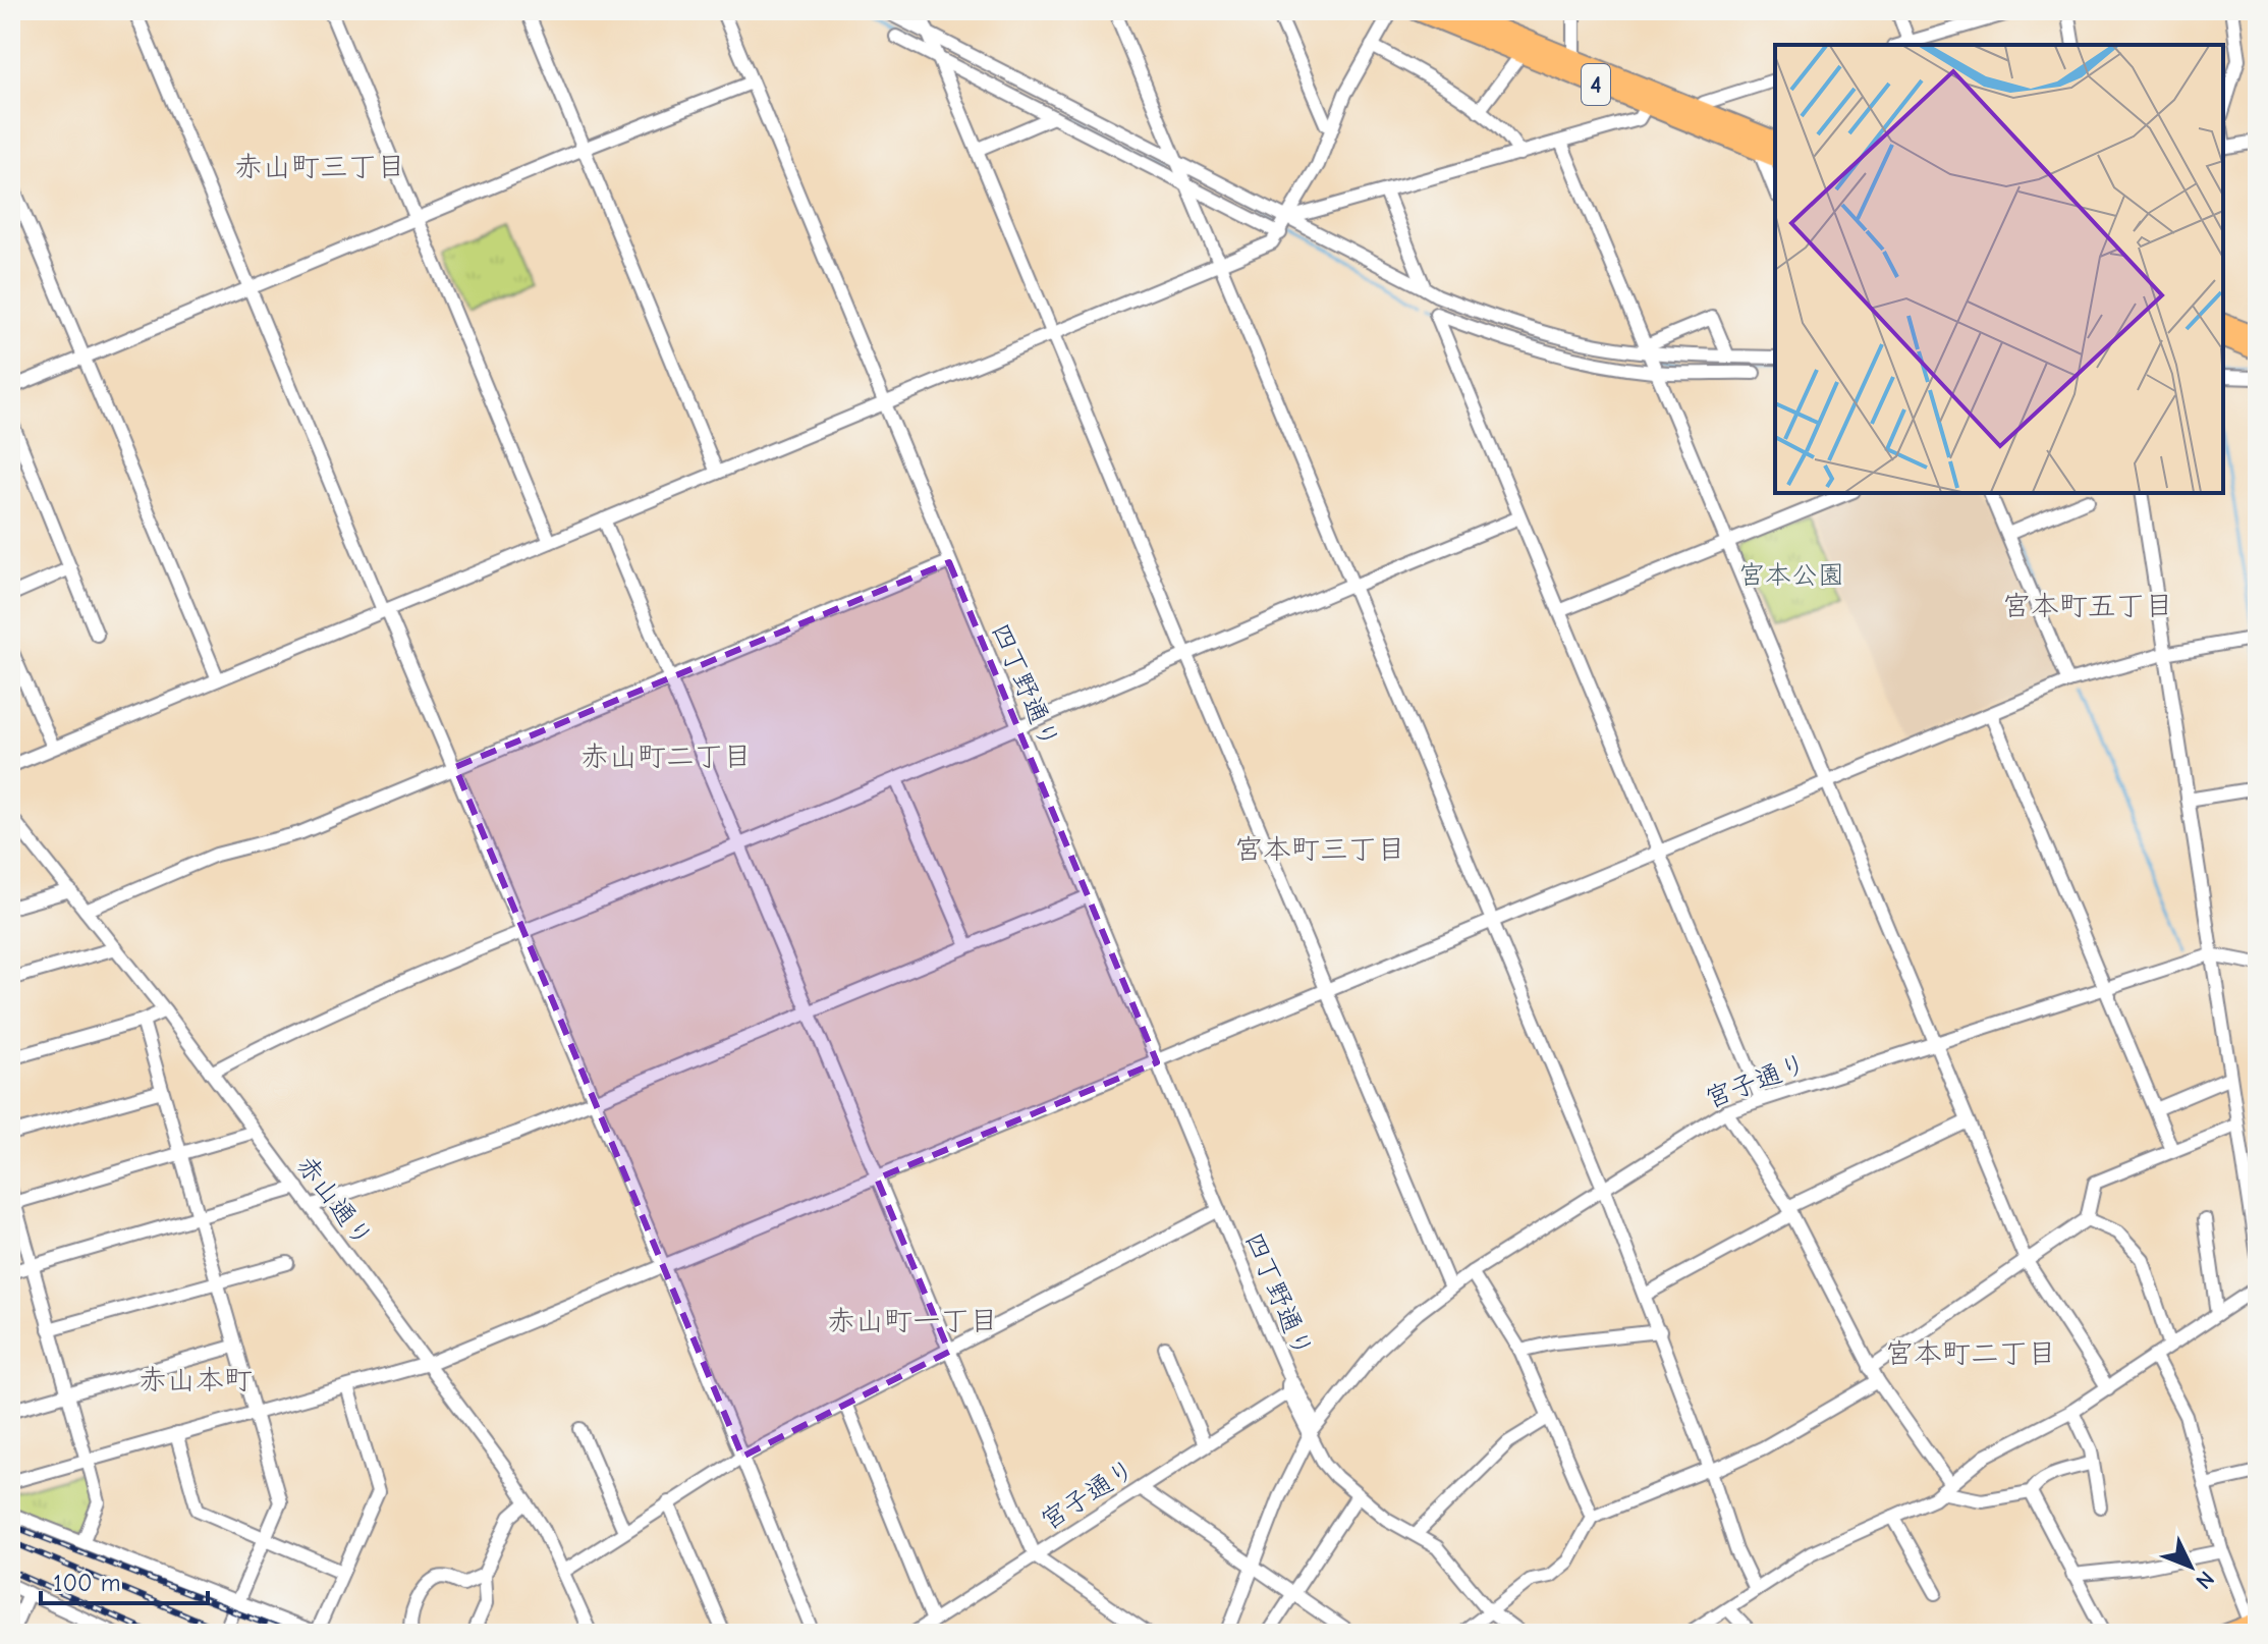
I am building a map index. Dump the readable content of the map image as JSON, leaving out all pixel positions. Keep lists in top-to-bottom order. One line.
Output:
{"streets":{"highway":["4"],"street":["四丁野通り","宮子通り","赤山通り"]},"crossings":[["四丁野通り","宮子通り"]],"districts":["赤山町三丁目","宮本町五丁目","赤山町二丁目","宮本町三丁目","赤山町一丁目","宮本町二丁目","赤山本町"],"parks":["宮本公園"],"scale_bar":"100 m","north":"bottom right"}
